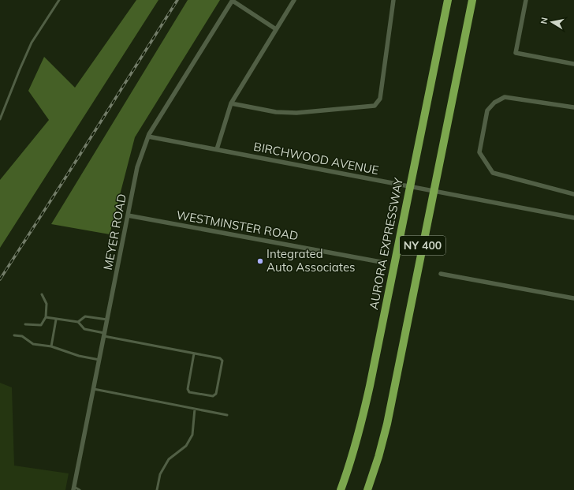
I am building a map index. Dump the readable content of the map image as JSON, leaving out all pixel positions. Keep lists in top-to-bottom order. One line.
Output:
{"streets":{"highway":["AURORA EXPRESSWAY","NY 400"],"street":["BIRCHWOOD AVENUE","WESTMINSTER ROAD","MEYER ROAD"]},"crossings":[["BIRCHWOOD AVENUE","MEYER ROAD"],["WESTMINSTER ROAD","MEYER ROAD"]],"places":["Integrated Auto Associates"],"north":"left"}
